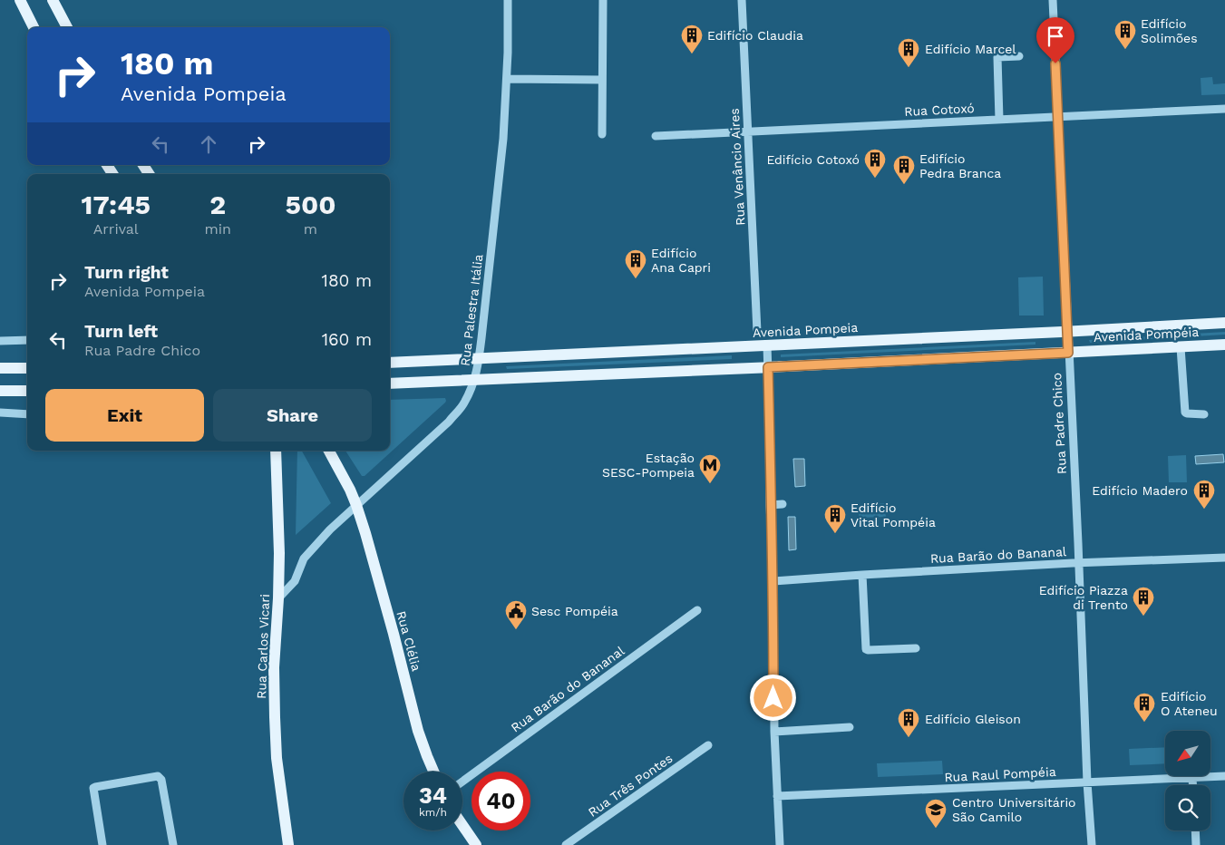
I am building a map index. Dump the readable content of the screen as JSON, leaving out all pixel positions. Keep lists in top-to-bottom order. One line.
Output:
{"streets":{"main road":["Avenida Pompeia","Avenida Pompéia","Rua Clélia","Rua Carlos Vicari"],"street":["Rua Cotoxó","Rua Venâncio Aires","Rua Palestra Itália","Rua Padre Chico","Rua Barão do Bananal","Rua Raul Pompéia","Rua Três Pontes"]},"crossings":[["Rua Cotoxó","Rua Venâncio Aires"],["Rua Cotoxó","Rua Padre Chico"],["Rua Palestra Itália","Avenida Pompeia"],["Rua Palestra Itália","Rua Clélia"],["Rua Palestra Itália","Rua Carlos Vicari"],["Avenida Pompeia","Rua Padre Chico"],["Avenida Pompéia","Rua Padre Chico"],["Rua Padre Chico","Rua Barão do Bananal"],["Rua Padre Chico","Rua Raul Pompéia"]],"places":{"building":["Edifício Solimões","Edifício Claudia","Edifício Marcel","Edifício Cotoxó","Edifício Pedra Branca","Edifício Ana Capri","Edifício Madero","Edifício Vital Pompéia","Edifício Piazza di Trento","Edifício O Ateneu","Edifício Gleison"],"metro station":["Estação SESC-Pompeia"],"public building":["Sesc Pompéia"],"school or university":["Centro Universitário São Camilo"]},"north":"bottom left","page":{"turn":["180 m","Avenida Pompeia"],"eta":["17:45","Arrival","2","min","500","m"],"list":[{"name":"Turn right","note":"Avenida Pompeia","value":"180 m"},{"name":"Turn left","note":"Rua Padre Chico","value":"160 m"}],"buttons":["Exit","Share"],"speed":"34 km/h","limit":"40"}}
